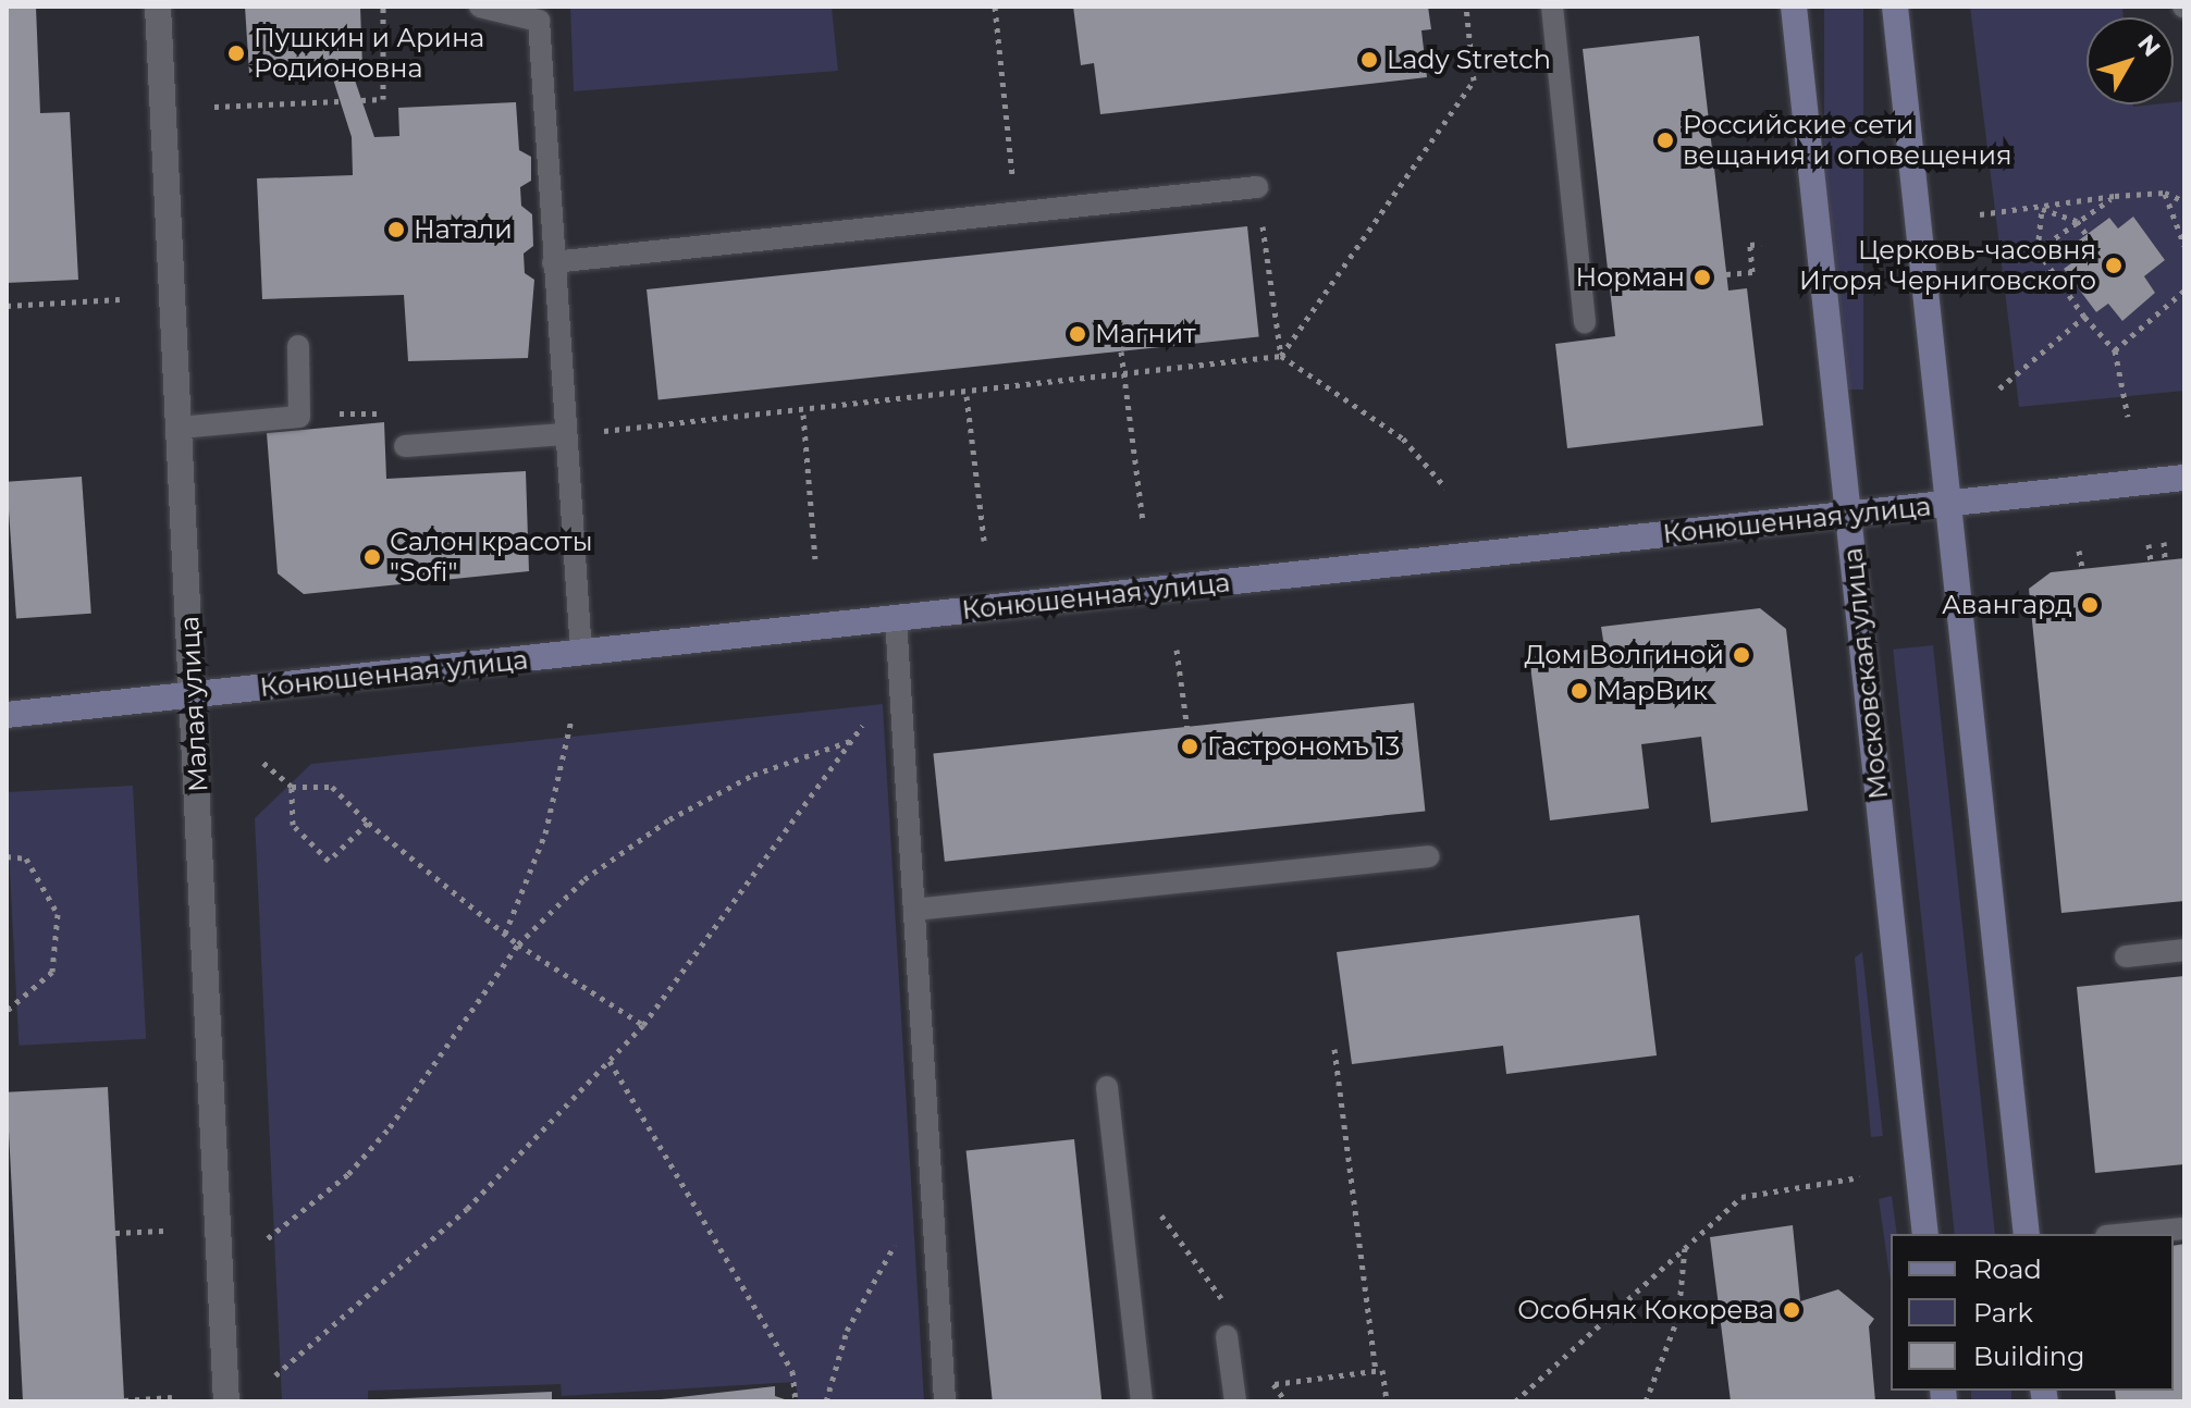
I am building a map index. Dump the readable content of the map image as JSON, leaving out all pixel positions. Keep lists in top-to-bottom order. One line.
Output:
{"streets":{"main road":["Конюшенная улица","Московская улица"],"street":["Малая улица"]},"crossings":[["Конюшенная улица","Московская улица"],["Конюшенная улица","Малая улица"]],"places":["Пушкин и Арина Родионовна","Lady Stretch","Российские сети вещания и оповещения","Натали","Церковь-часовня Игоря Черниговского","Норман","Магнит","Салон красоты \"Sofi\"","Авангард","Дом Волгиной","МарВик","Гастрономъ 13","Особняк Кокорева"],"legend":["Road","Park","Building"],"north":"top right"}
